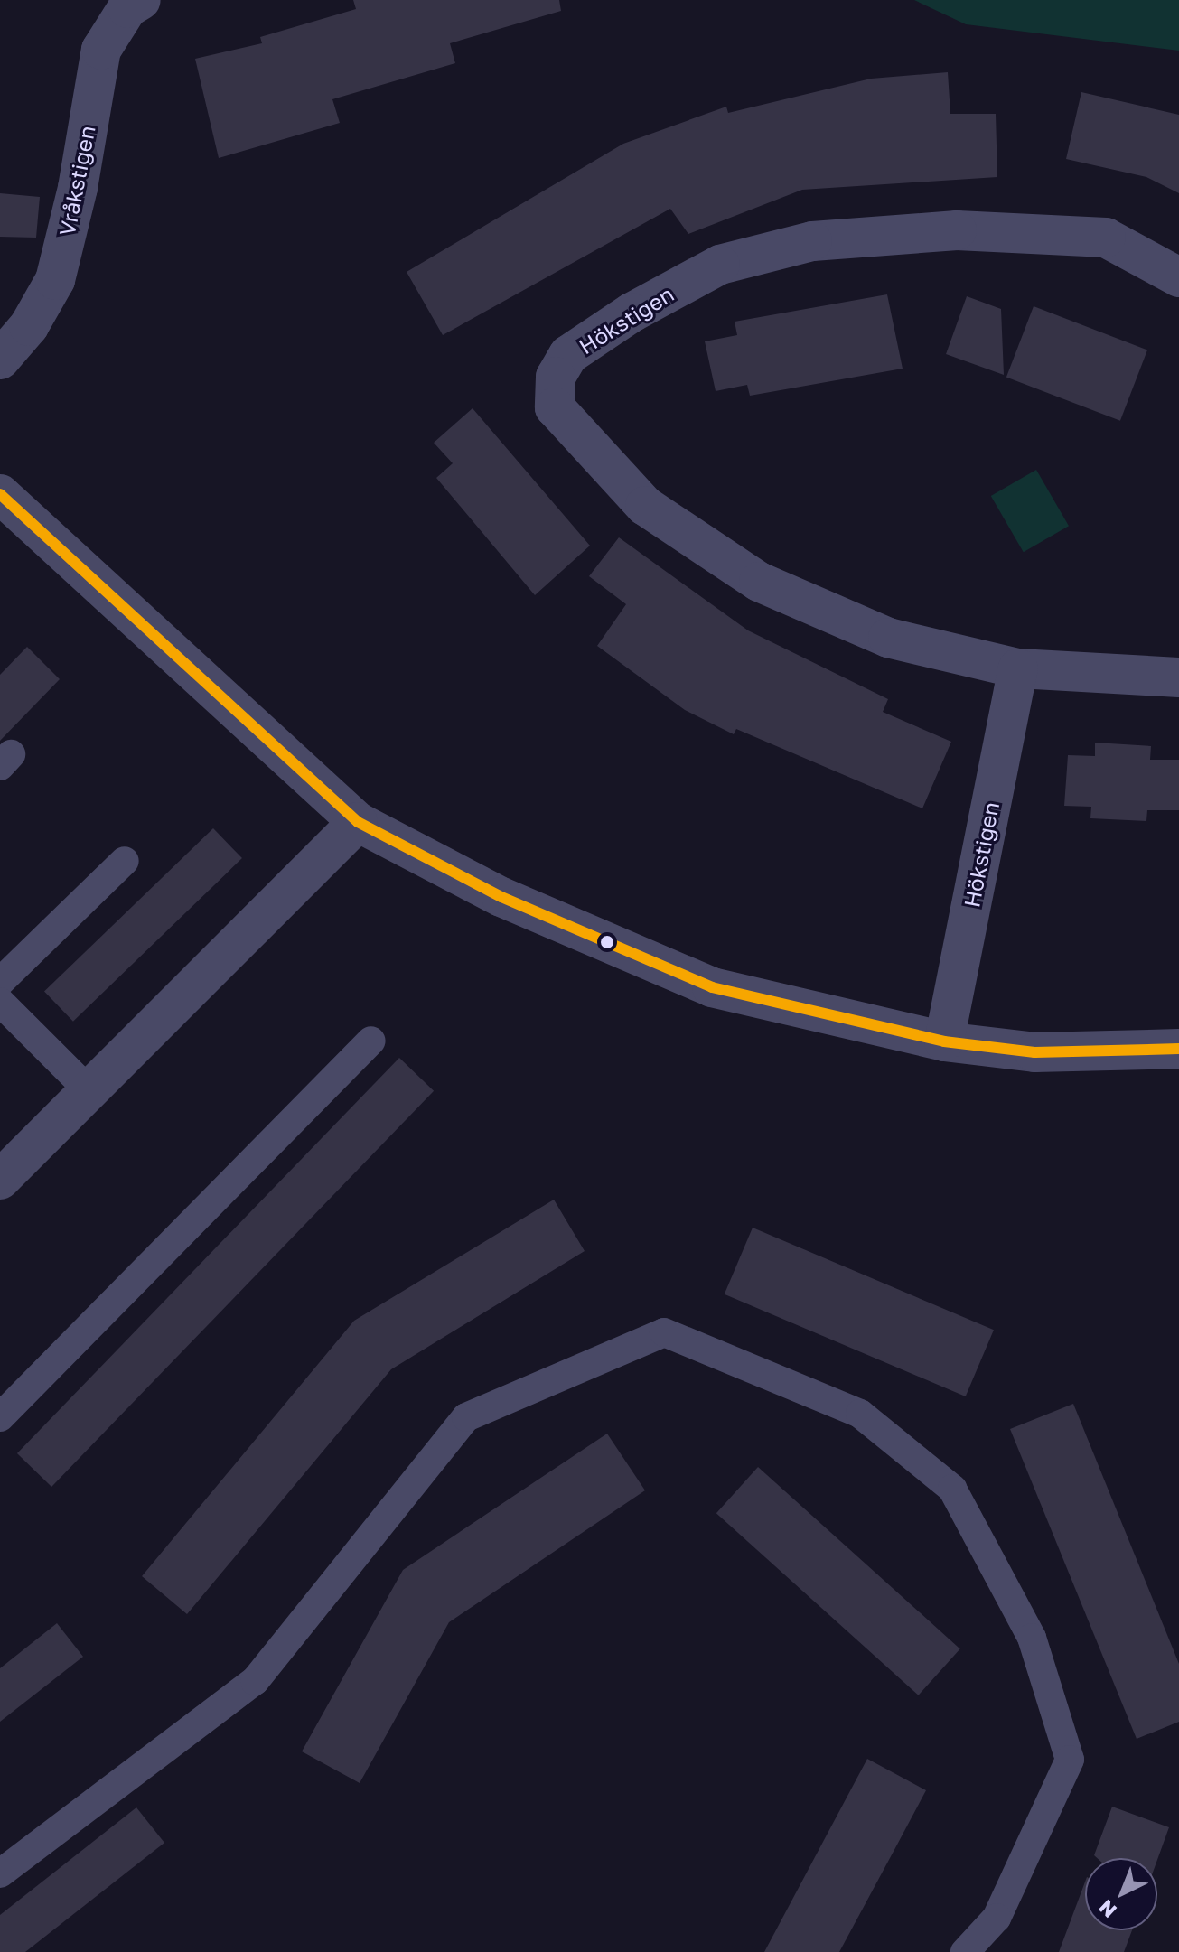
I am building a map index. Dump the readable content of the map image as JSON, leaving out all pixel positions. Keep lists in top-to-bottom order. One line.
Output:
{"streets":{"street":["Vråkstigen","Hökstigen"]},"north":"bottom left"}
